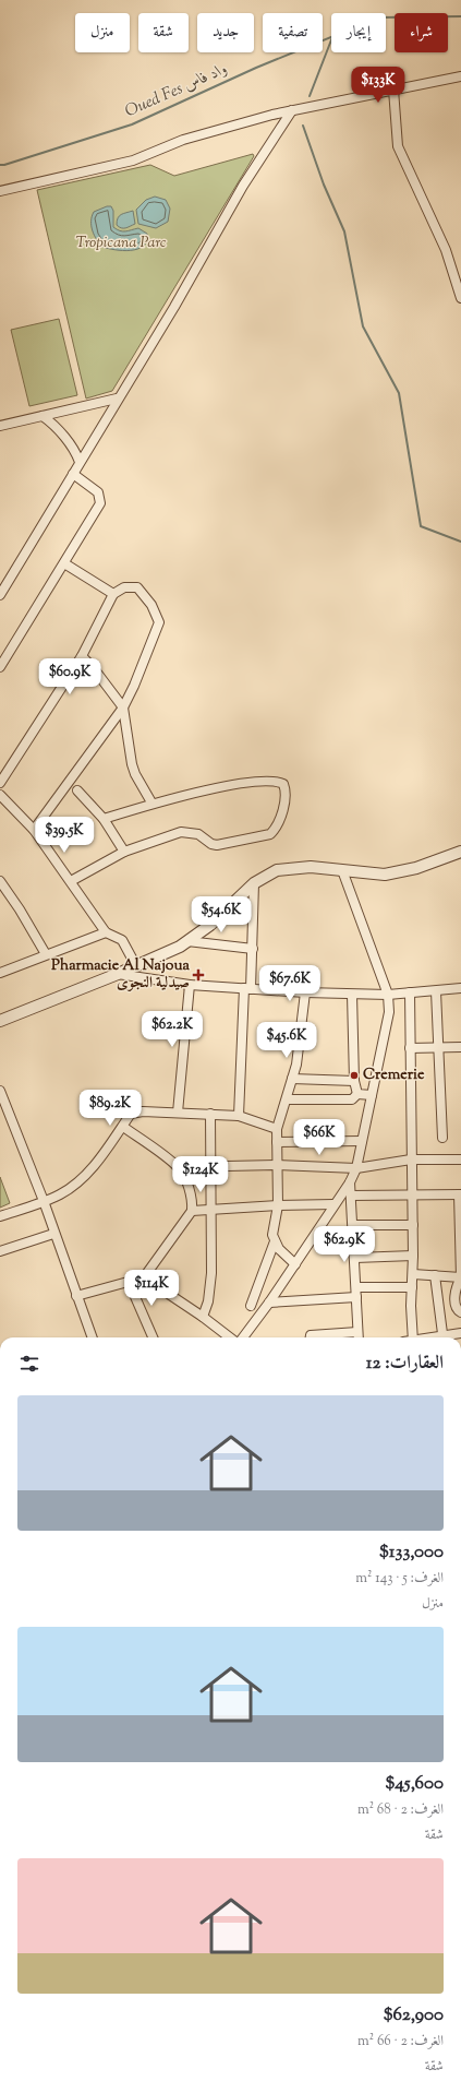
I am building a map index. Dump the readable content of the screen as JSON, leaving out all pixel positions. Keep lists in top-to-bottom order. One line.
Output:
{"water":["Oued Fes واد فاس"],"parks":["Tropicana Parc"],"places":{"health":["Pharmacie Al Najoua صيدلية النجوى"],"other":["Cremerie"]},"page":{"chip":["شراء","إيجار","تصفية","جديد","شقة","منزل"],"price":["$133K","$60.9K","$39.5K","$54.6K","$67.6K","$62.2K","$45.6K","$89.2K","$66K","$124K","$62.9K","$114K"],"heading":"العقارات: 12","list":[{"name":"$133,000","note":"الغرف: 5 · 143 m² · منزل"},{"name":"$45,600","note":"الغرف: 2 · 68 m² · شقة"},{"name":"$62,900","note":"الغرف: 2 · 66 m² · شقة"}]}}
